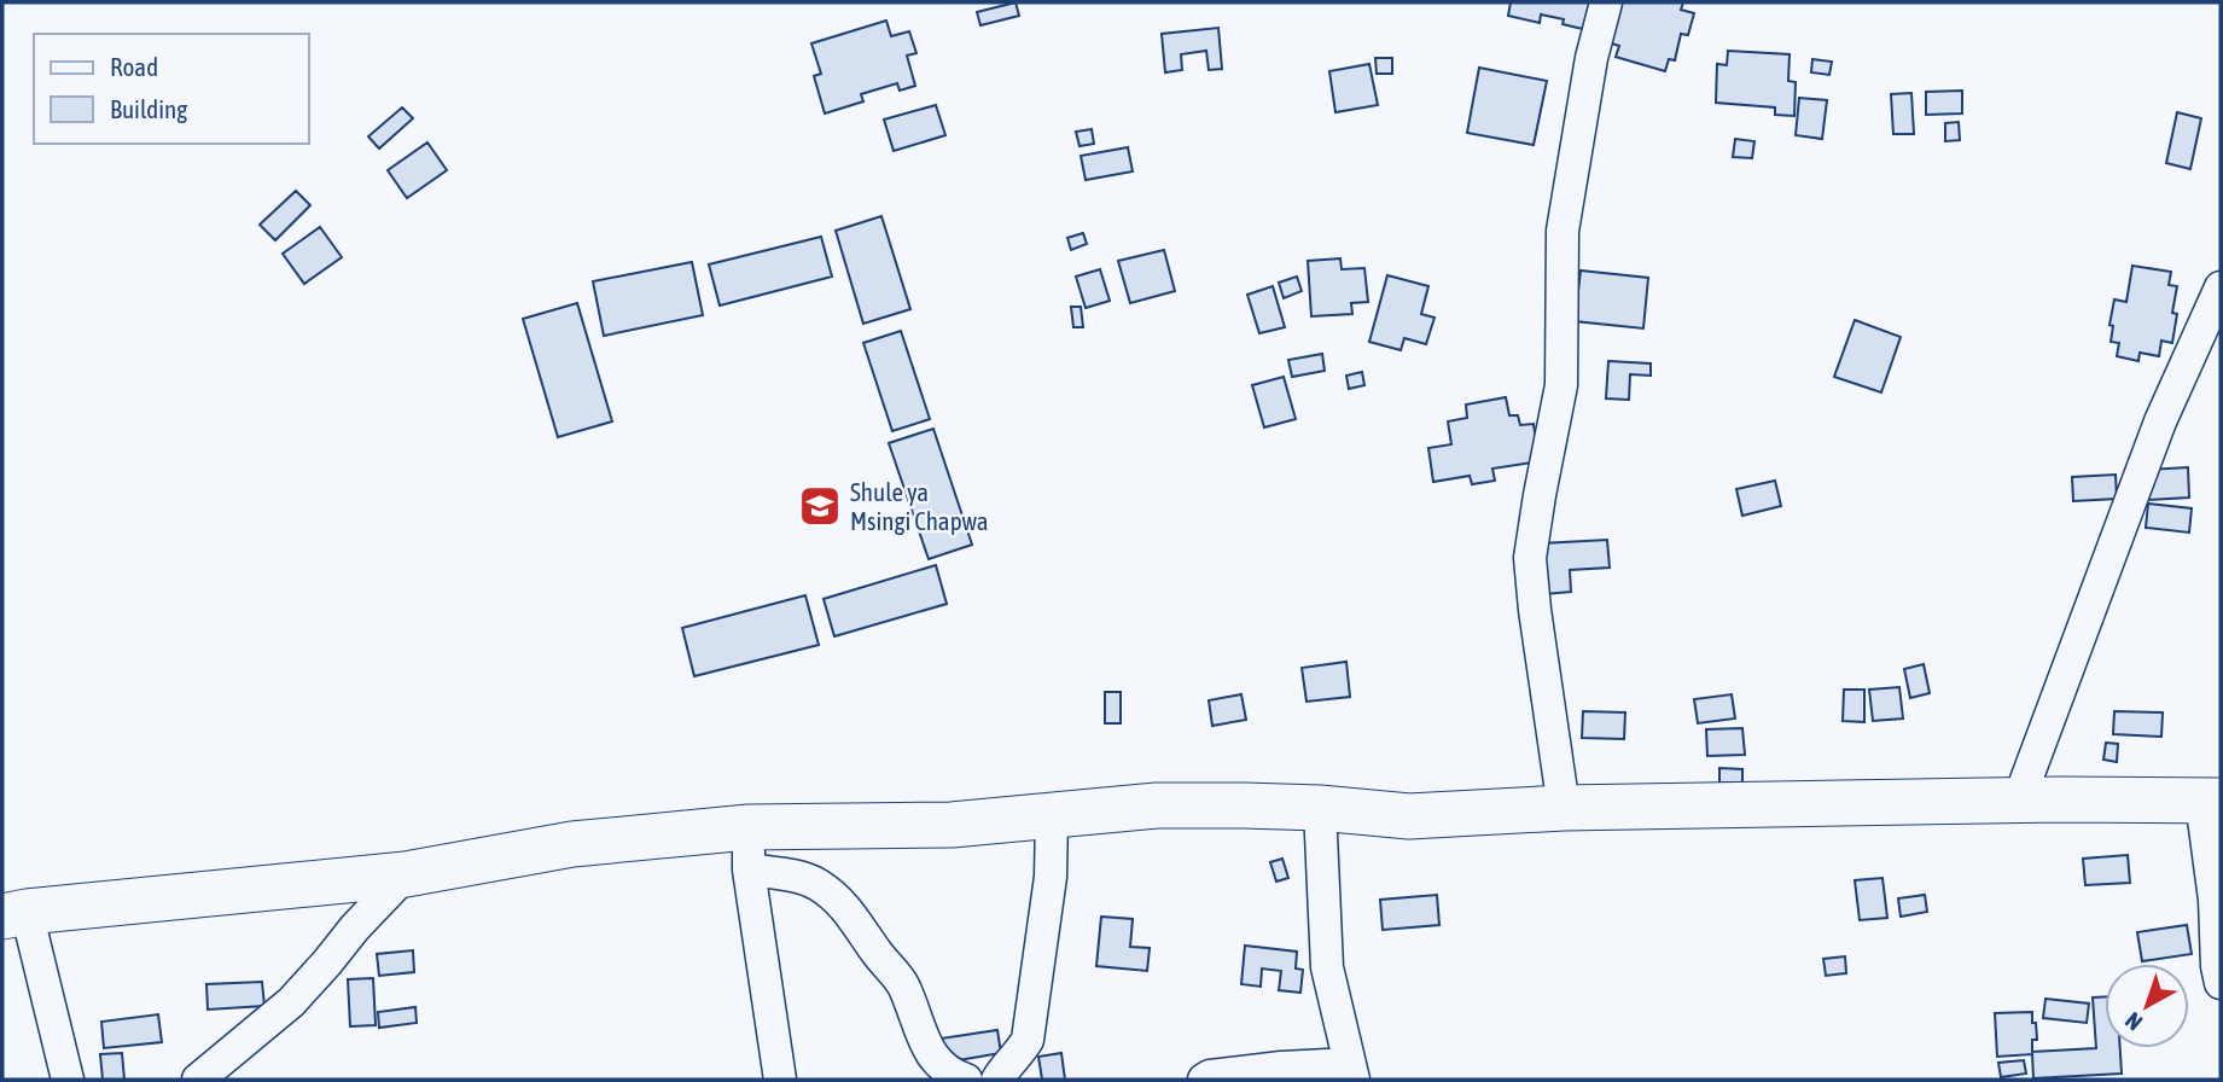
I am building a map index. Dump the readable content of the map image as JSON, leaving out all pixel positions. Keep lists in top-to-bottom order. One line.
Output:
{"places":{"school or university":["Shule ya Msingi Chapwa"]},"legend":["Road","Building"],"north":"bottom left"}
